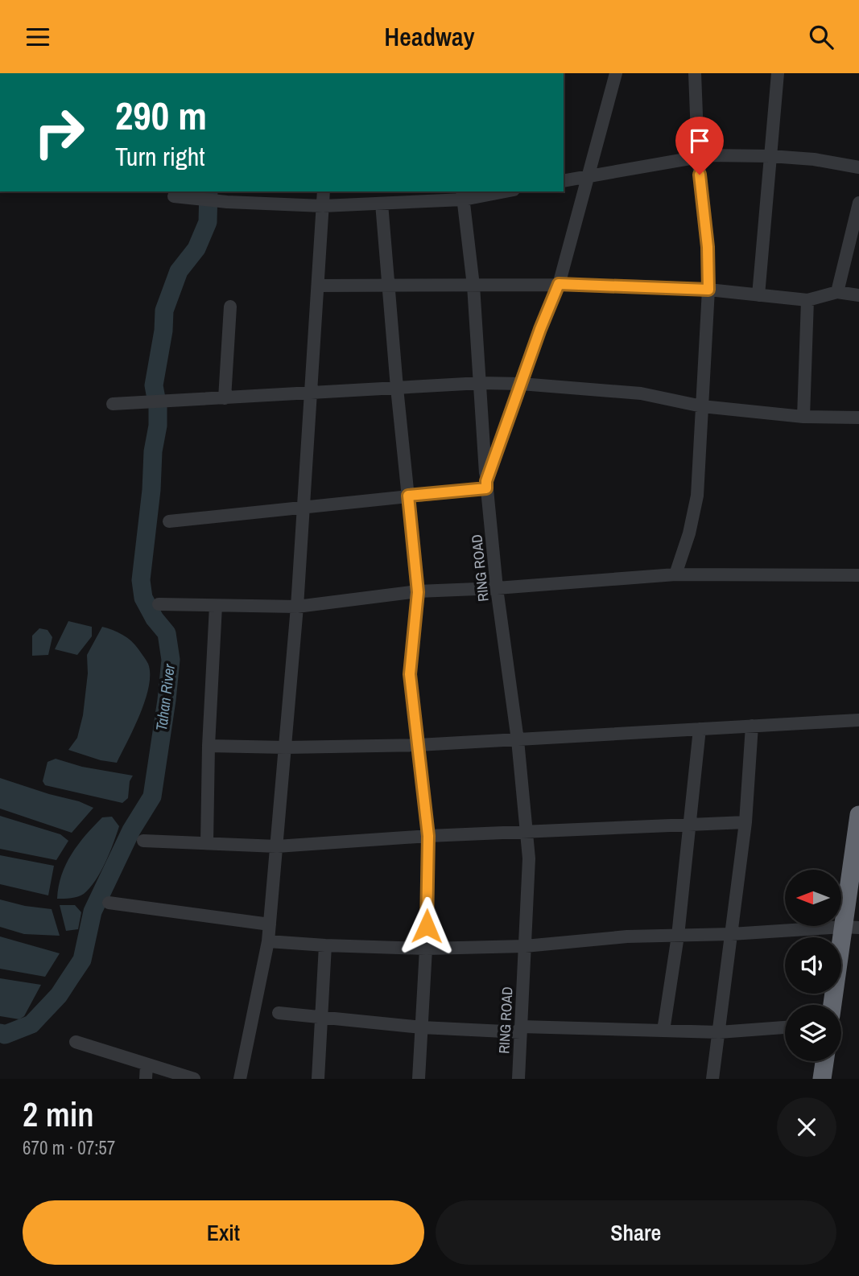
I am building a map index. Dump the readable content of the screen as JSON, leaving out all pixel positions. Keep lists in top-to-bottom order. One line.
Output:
{"streets":{"street":["RING ROAD"]},"water":["Tahan River"],"north":"left","page":{"header":"Headway","turn":["290 m","Turn right"],"heading":["2 min","670 m · 07:57"],"buttons":["Exit","Share"]}}
